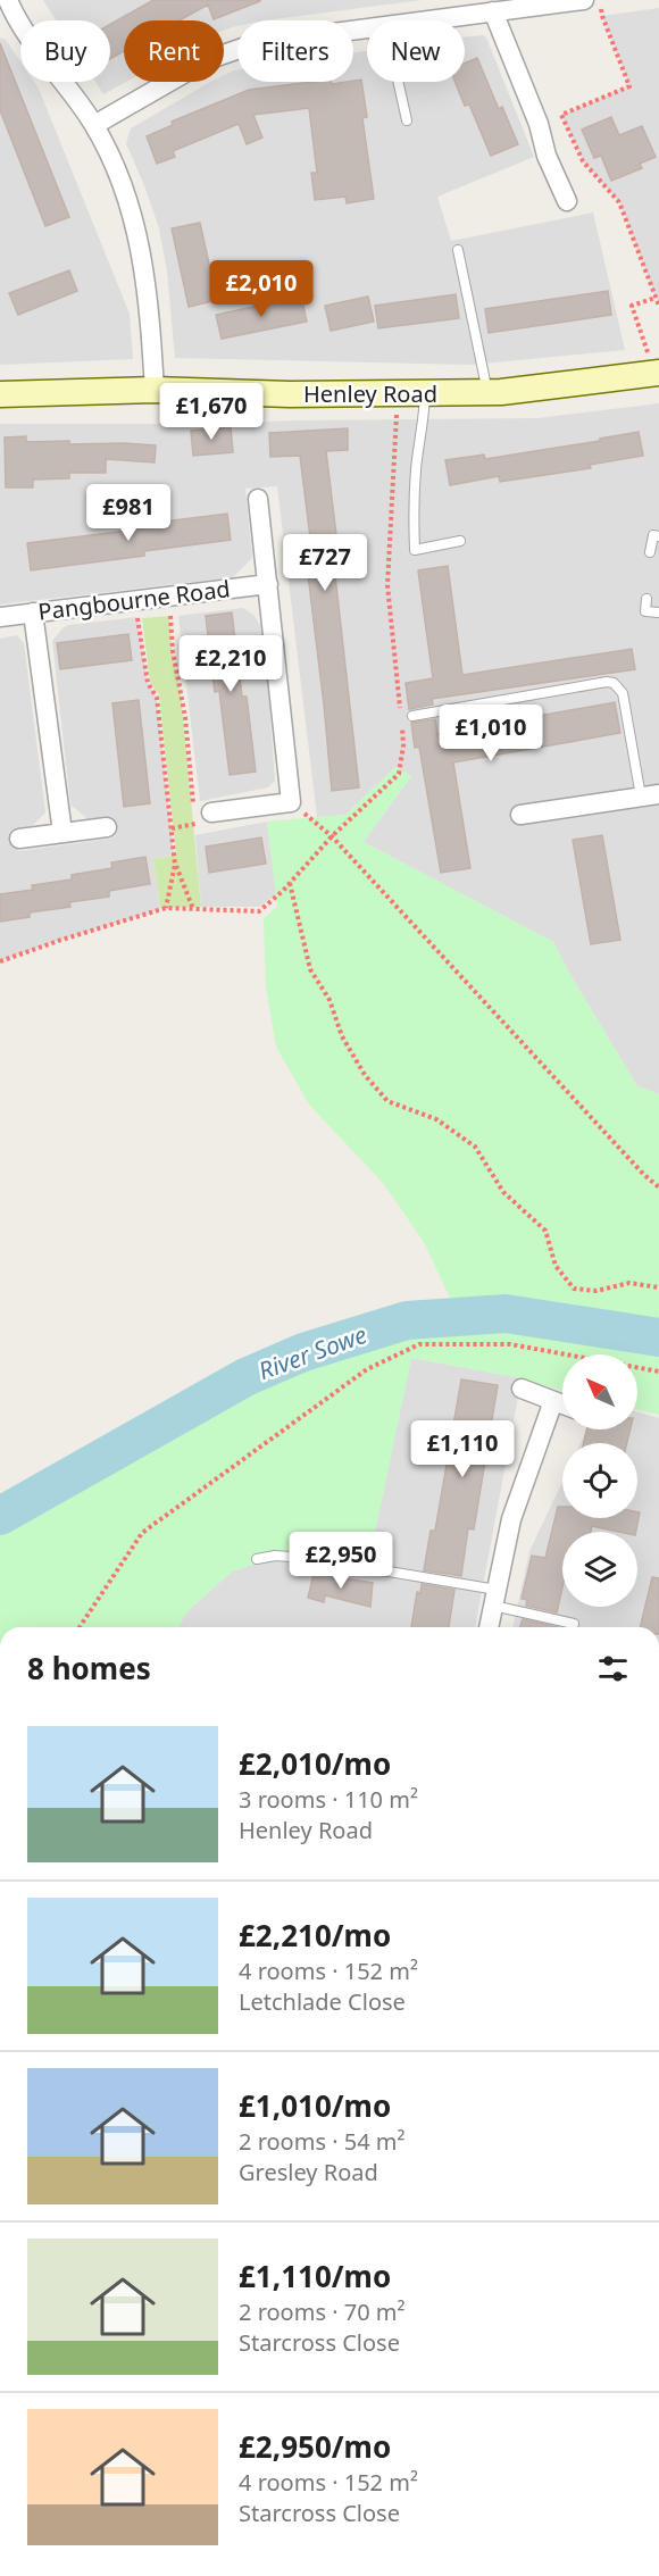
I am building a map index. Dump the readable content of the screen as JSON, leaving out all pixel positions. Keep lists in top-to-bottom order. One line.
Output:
{"streets":{"main road":["Henley Road"],"street":["Pangbourne Road"]},"water":["River Sowe"],"north":"top left","page":{"chip":["Buy","Rent","Filters","New"],"price":["£2,010","£1,670","£981","£727","£2,210","£1,010","£1,110","£2,950"],"heading":"8 homes","list":[{"name":"£2,010/mo","note":"3 rooms · 110 m² · Henley Road"},{"name":"£2,210/mo","note":"4 rooms · 152 m² · Letchlade Close"},{"name":"£1,010/mo","note":"2 rooms · 54 m² · Gresley Road"},{"name":"£1,110/mo","note":"2 rooms · 70 m² · Starcross Close"},{"name":"£2,950/mo","note":"4 rooms · 152 m² · Starcross Close"}]}}
